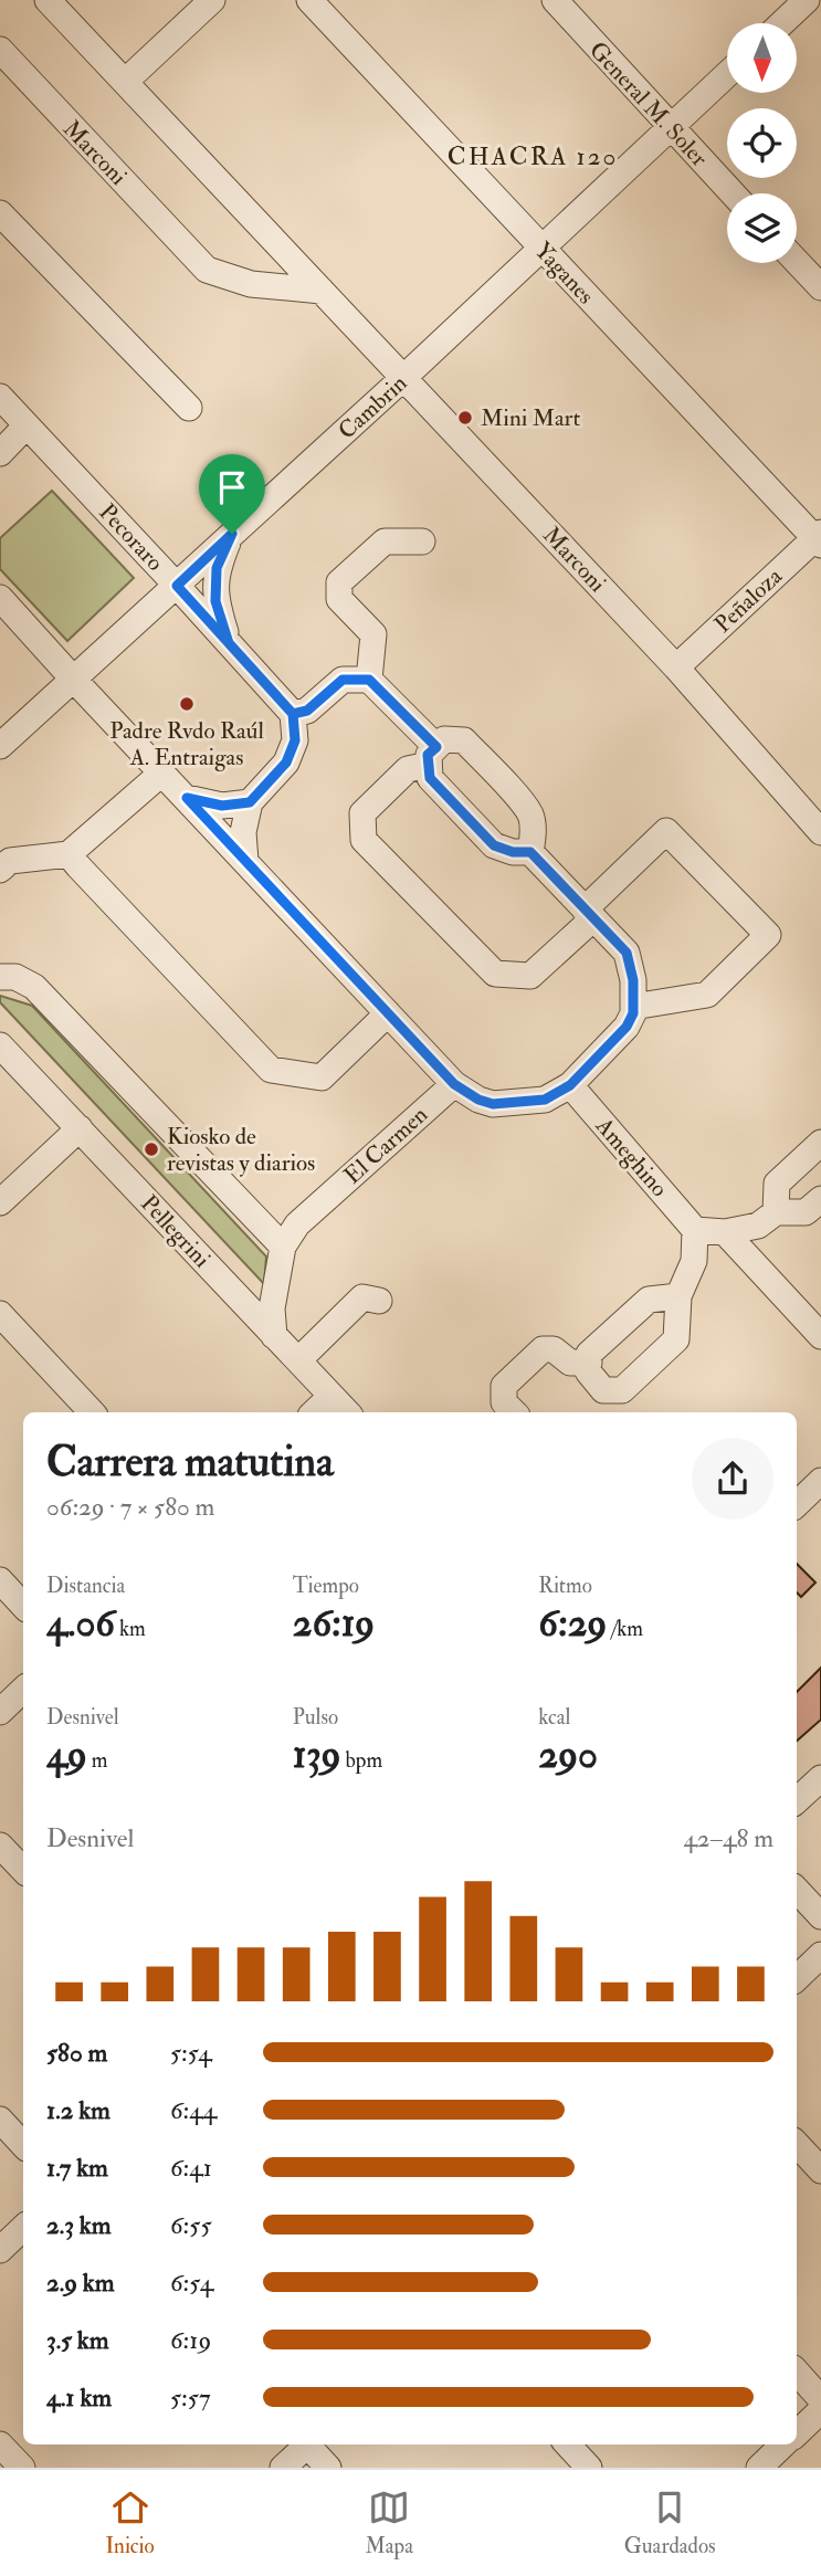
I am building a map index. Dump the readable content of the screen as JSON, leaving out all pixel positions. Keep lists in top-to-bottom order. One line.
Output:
{"streets":{"street":["General M. Soler","Marconi","Yaganes","Cambrin","Pecoraro","Peñaloza","El Carmen","Ameghino","Pellegrini"]},"crossings":[["General M. Soler","Cambrin"],["Marconi","Cambrin"],["Marconi","Peñaloza"],["Yaganes","Cambrin"],["Yaganes","Peñaloza"],["Cambrin","Pecoraro"],["El Carmen","Pellegrini"]],"districts":["CHACRA 120"],"places":["Mini Mart","Padre Rvdo Raúl A. Entraigas","Kiosko de revistas y diarios"],"north":"bottom","page":{"heading":["Carrera matutina","06:29 · 7 × 580 m"],"stats":[["Distancia","4.06 km"],["Tiempo","26:19"],["Ritmo","6:29 /km"],["Desnivel","49 m"],["Pulso","139 bpm"],["kcal","290"]],"chart":["Desnivel","42–48 m"],"list":[{"name":"580 m","note":"5:54"},{"name":"1.2 km","note":"6:44"},{"name":"1.7 km","note":"6:41"},{"name":"2.3 km","note":"6:55"},{"name":"2.9 km","note":"6:54"},{"name":"3.5 km","note":"6:19"},{"name":"4.1 km","note":"5:57"}],"tabs":["Inicio","Mapa","Guardados"]}}
